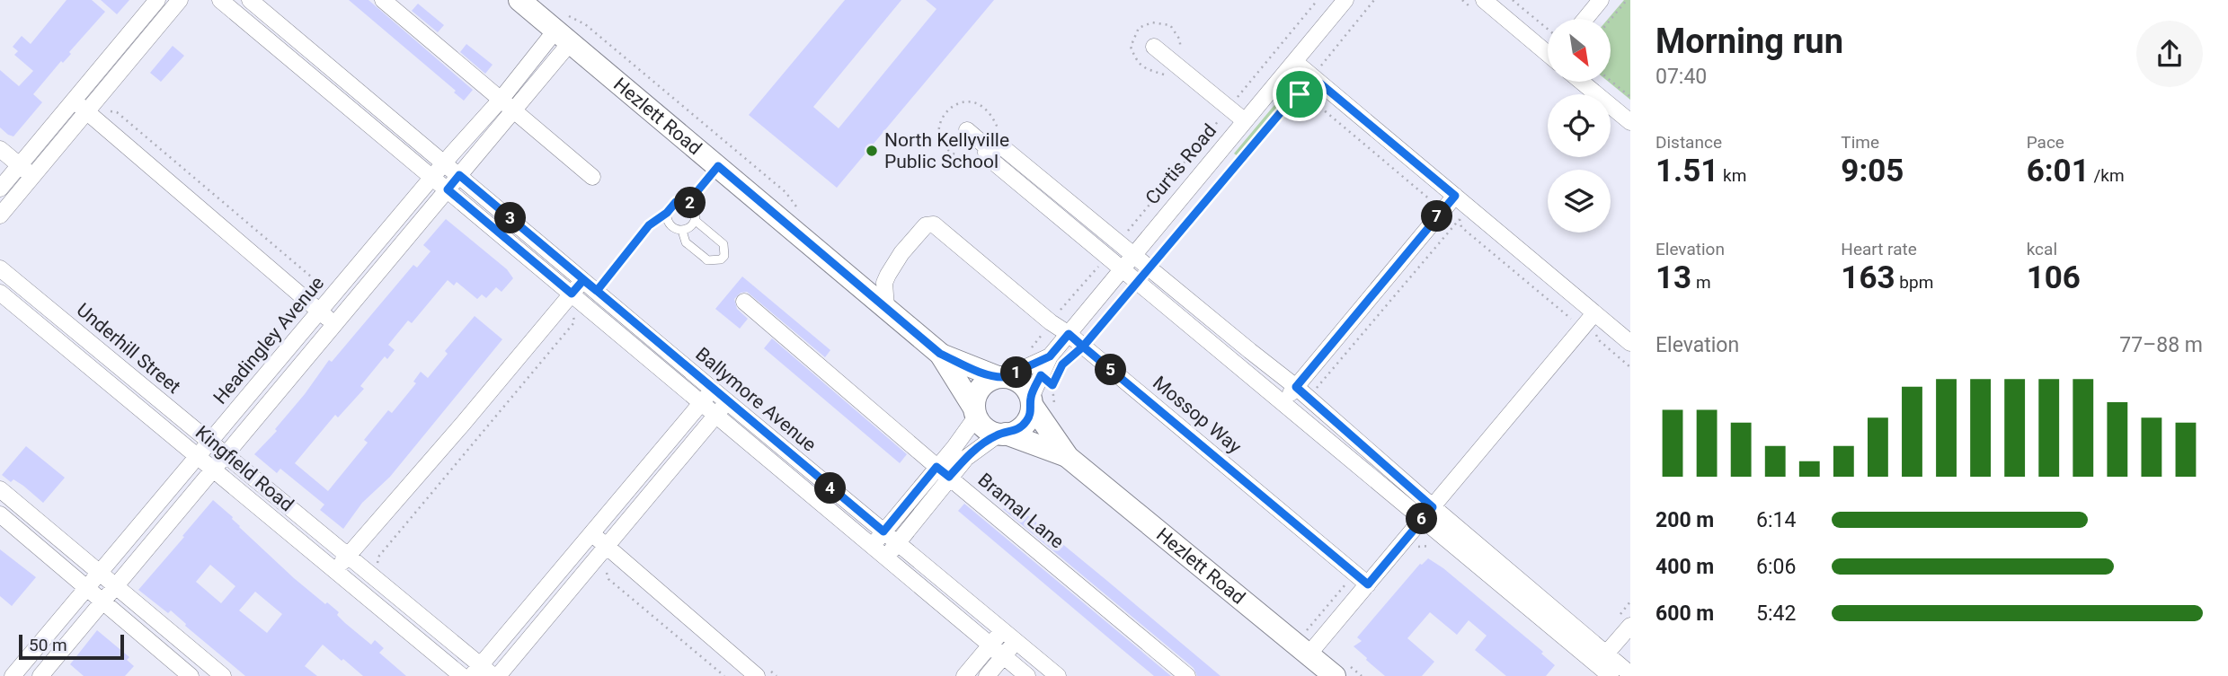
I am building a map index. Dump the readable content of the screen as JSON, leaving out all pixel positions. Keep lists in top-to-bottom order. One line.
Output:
{"streets":{"main road":["Hezlett Road"],"street":["Curtis Road","Headingley Avenue","Underhill Street","Ballymore Avenue","Mossop Way","Kingfield Road","Bramal Lane"]},"crossings":[["Hezlett Road","Curtis Road"],["Hezlett Road","Headingley Avenue"],["Hezlett Road","Mossop Way"],["Curtis Road","Mossop Way"],["Headingley Avenue","Underhill Street"],["Headingley Avenue","Ballymore Avenue"],["Headingley Avenue","Kingfield Road"]],"places":["North Kellyville Public School"],"scale_bar":"50 m","north":"bottom right","page":{"heading":["Morning run","07:40"],"stats":[["Distance","1.51 km"],["Time","9:05"],["Pace","6:01 /km"],["Elevation","13 m"],["Heart rate","163 bpm"],["kcal","106"]],"pins":["2","7","3","5","1","4","6"],"chart":["Elevation","77–88 m"],"list":[{"name":"200 m","note":"6:14"},{"name":"400 m","note":"6:06"},{"name":"600 m","note":"5:42"}],"scale":"50 m"}}
